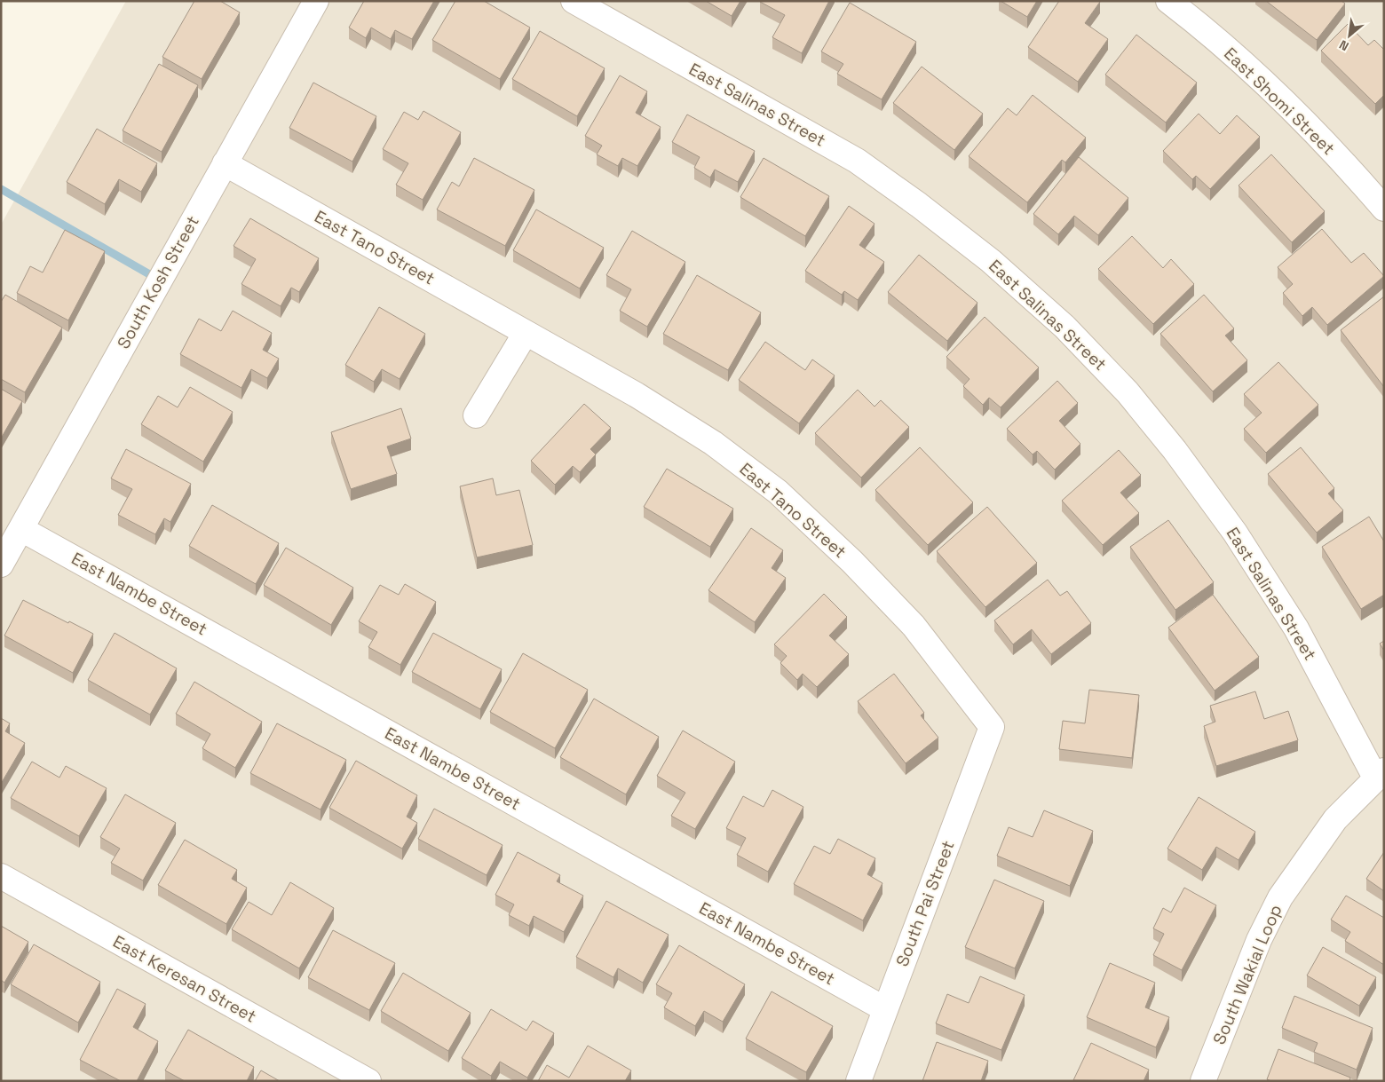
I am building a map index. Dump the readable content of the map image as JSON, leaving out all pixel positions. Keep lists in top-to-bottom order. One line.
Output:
{"streets":{"street":["East Shomi Street","East Salinas Street","East Tano Street","South Kosh Street","East Nambe Street","South Pai Street","South Wakial Loop","East Keresan Street"]},"crossings":[["East Salinas Street","South Wakial Loop"],["East Tano Street","South Kosh Street"],["East Tano Street","South Pai Street"],["South Kosh Street","East Nambe Street"],["East Nambe Street","South Pai Street"]],"north":"bottom left"}
